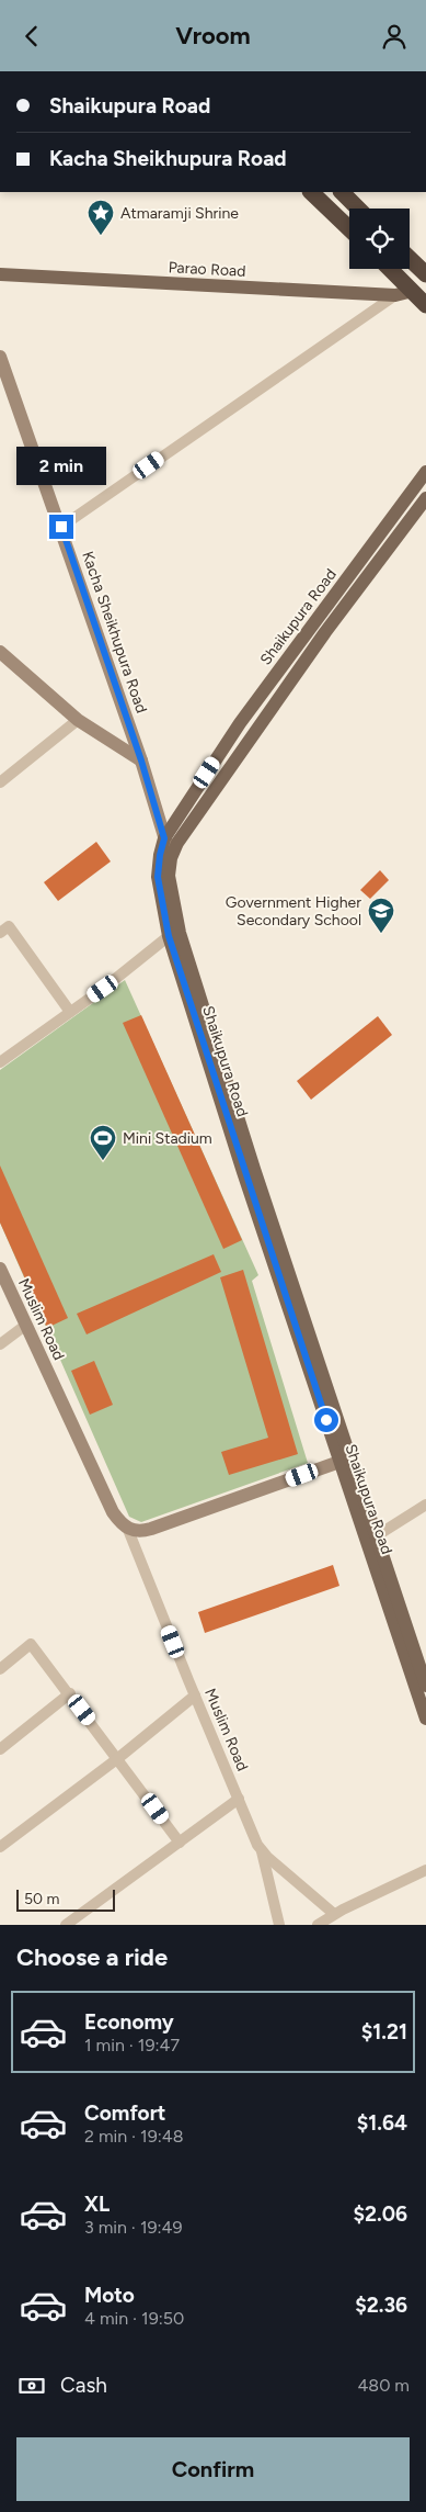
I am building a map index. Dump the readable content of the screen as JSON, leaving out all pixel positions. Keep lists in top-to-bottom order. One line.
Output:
{"streets":{"main road":["Parao Road","Shaikupura Road"],"street":["Kacha Sheikhupura Road","Muslim Road"]},"crossings":[["Shaikupura Road","Kacha Sheikhupura Road"]],"places":{"place":["Atmaramji Shrine"],"school or university":["Government Higher Secondary School"],"sports":["Mini Stadium"]},"scale_bar":"50 m","page":{"header":"Vroom","banner":["Shaikupura Road","Kacha Sheikhupura Road"],"bubble":"2 min","scale":"50 m","heading":"Choose a ride","list":[{"name":"Economy","note":"1 min · 19:47","value":"$1.21"},{"name":"Comfort","note":"2 min · 19:48","value":"$1.64"},{"name":"XL","note":"3 min · 19:49","value":"$2.06"},{"name":"Moto","note":"4 min · 19:50","value":"$2.36"}],"pay":["Cash","480 m"],"buttons":"Confirm"}}
